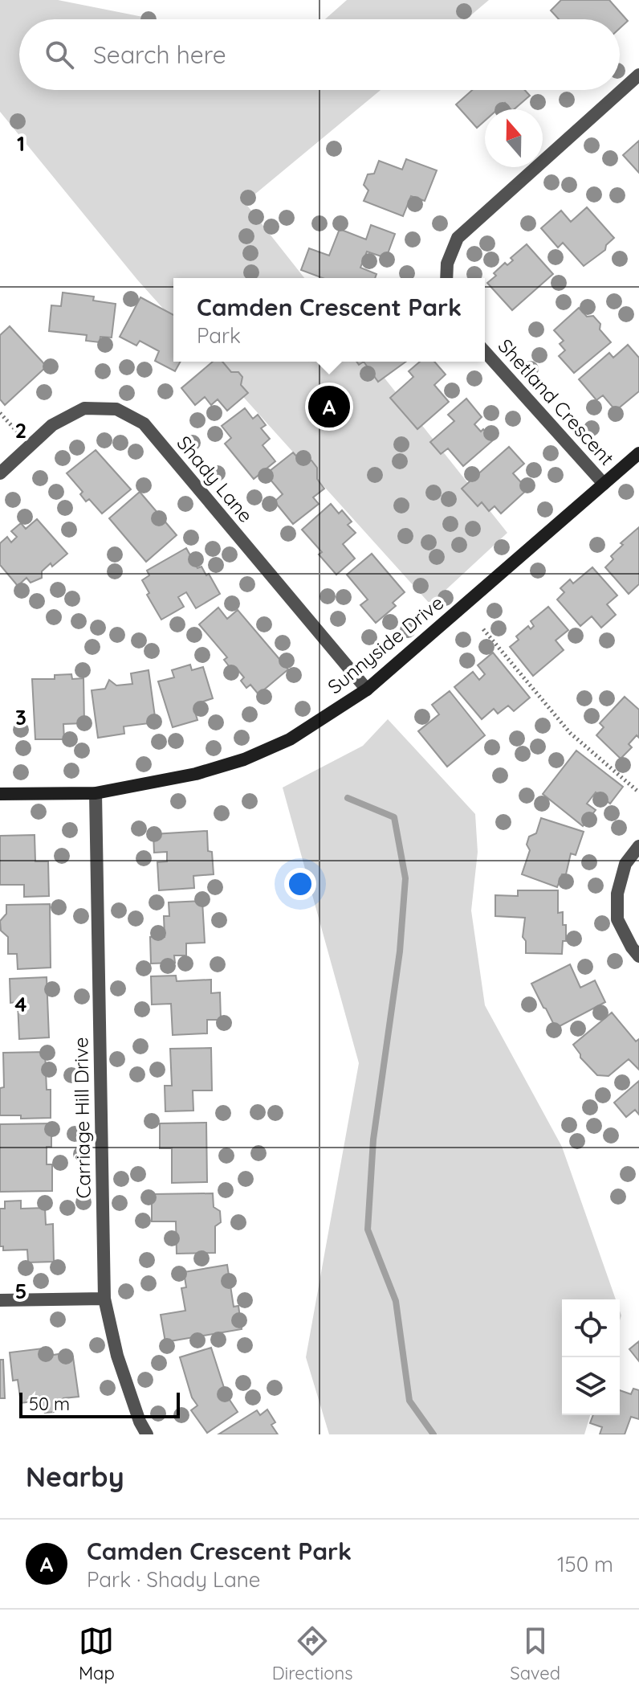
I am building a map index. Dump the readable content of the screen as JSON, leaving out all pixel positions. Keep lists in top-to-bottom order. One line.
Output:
{"streets":{"street":["Shetland Crescent","Shady Lane","Sunnyside Drive","Carriage Hill Drive"]},"crossings":[["Shetland Crescent","Sunnyside Drive"],["Shady Lane","Sunnyside Drive"],["Sunnyside Drive","Carriage Hill Drive"]],"scale_bar":"50 m","north":"top","page":{"search":"Search here","popup":["Camden Crescent Park","Park"],"pins":"A","scale":"50 m","heading":"Nearby","list":[{"mark":"A","name":"Camden Crescent Park","note":"Park · Shady Lane","value":"150 m"}],"nav":["Map","Directions","Saved"]},"grid":{"rows":["1","2","3","4","5"]}}
